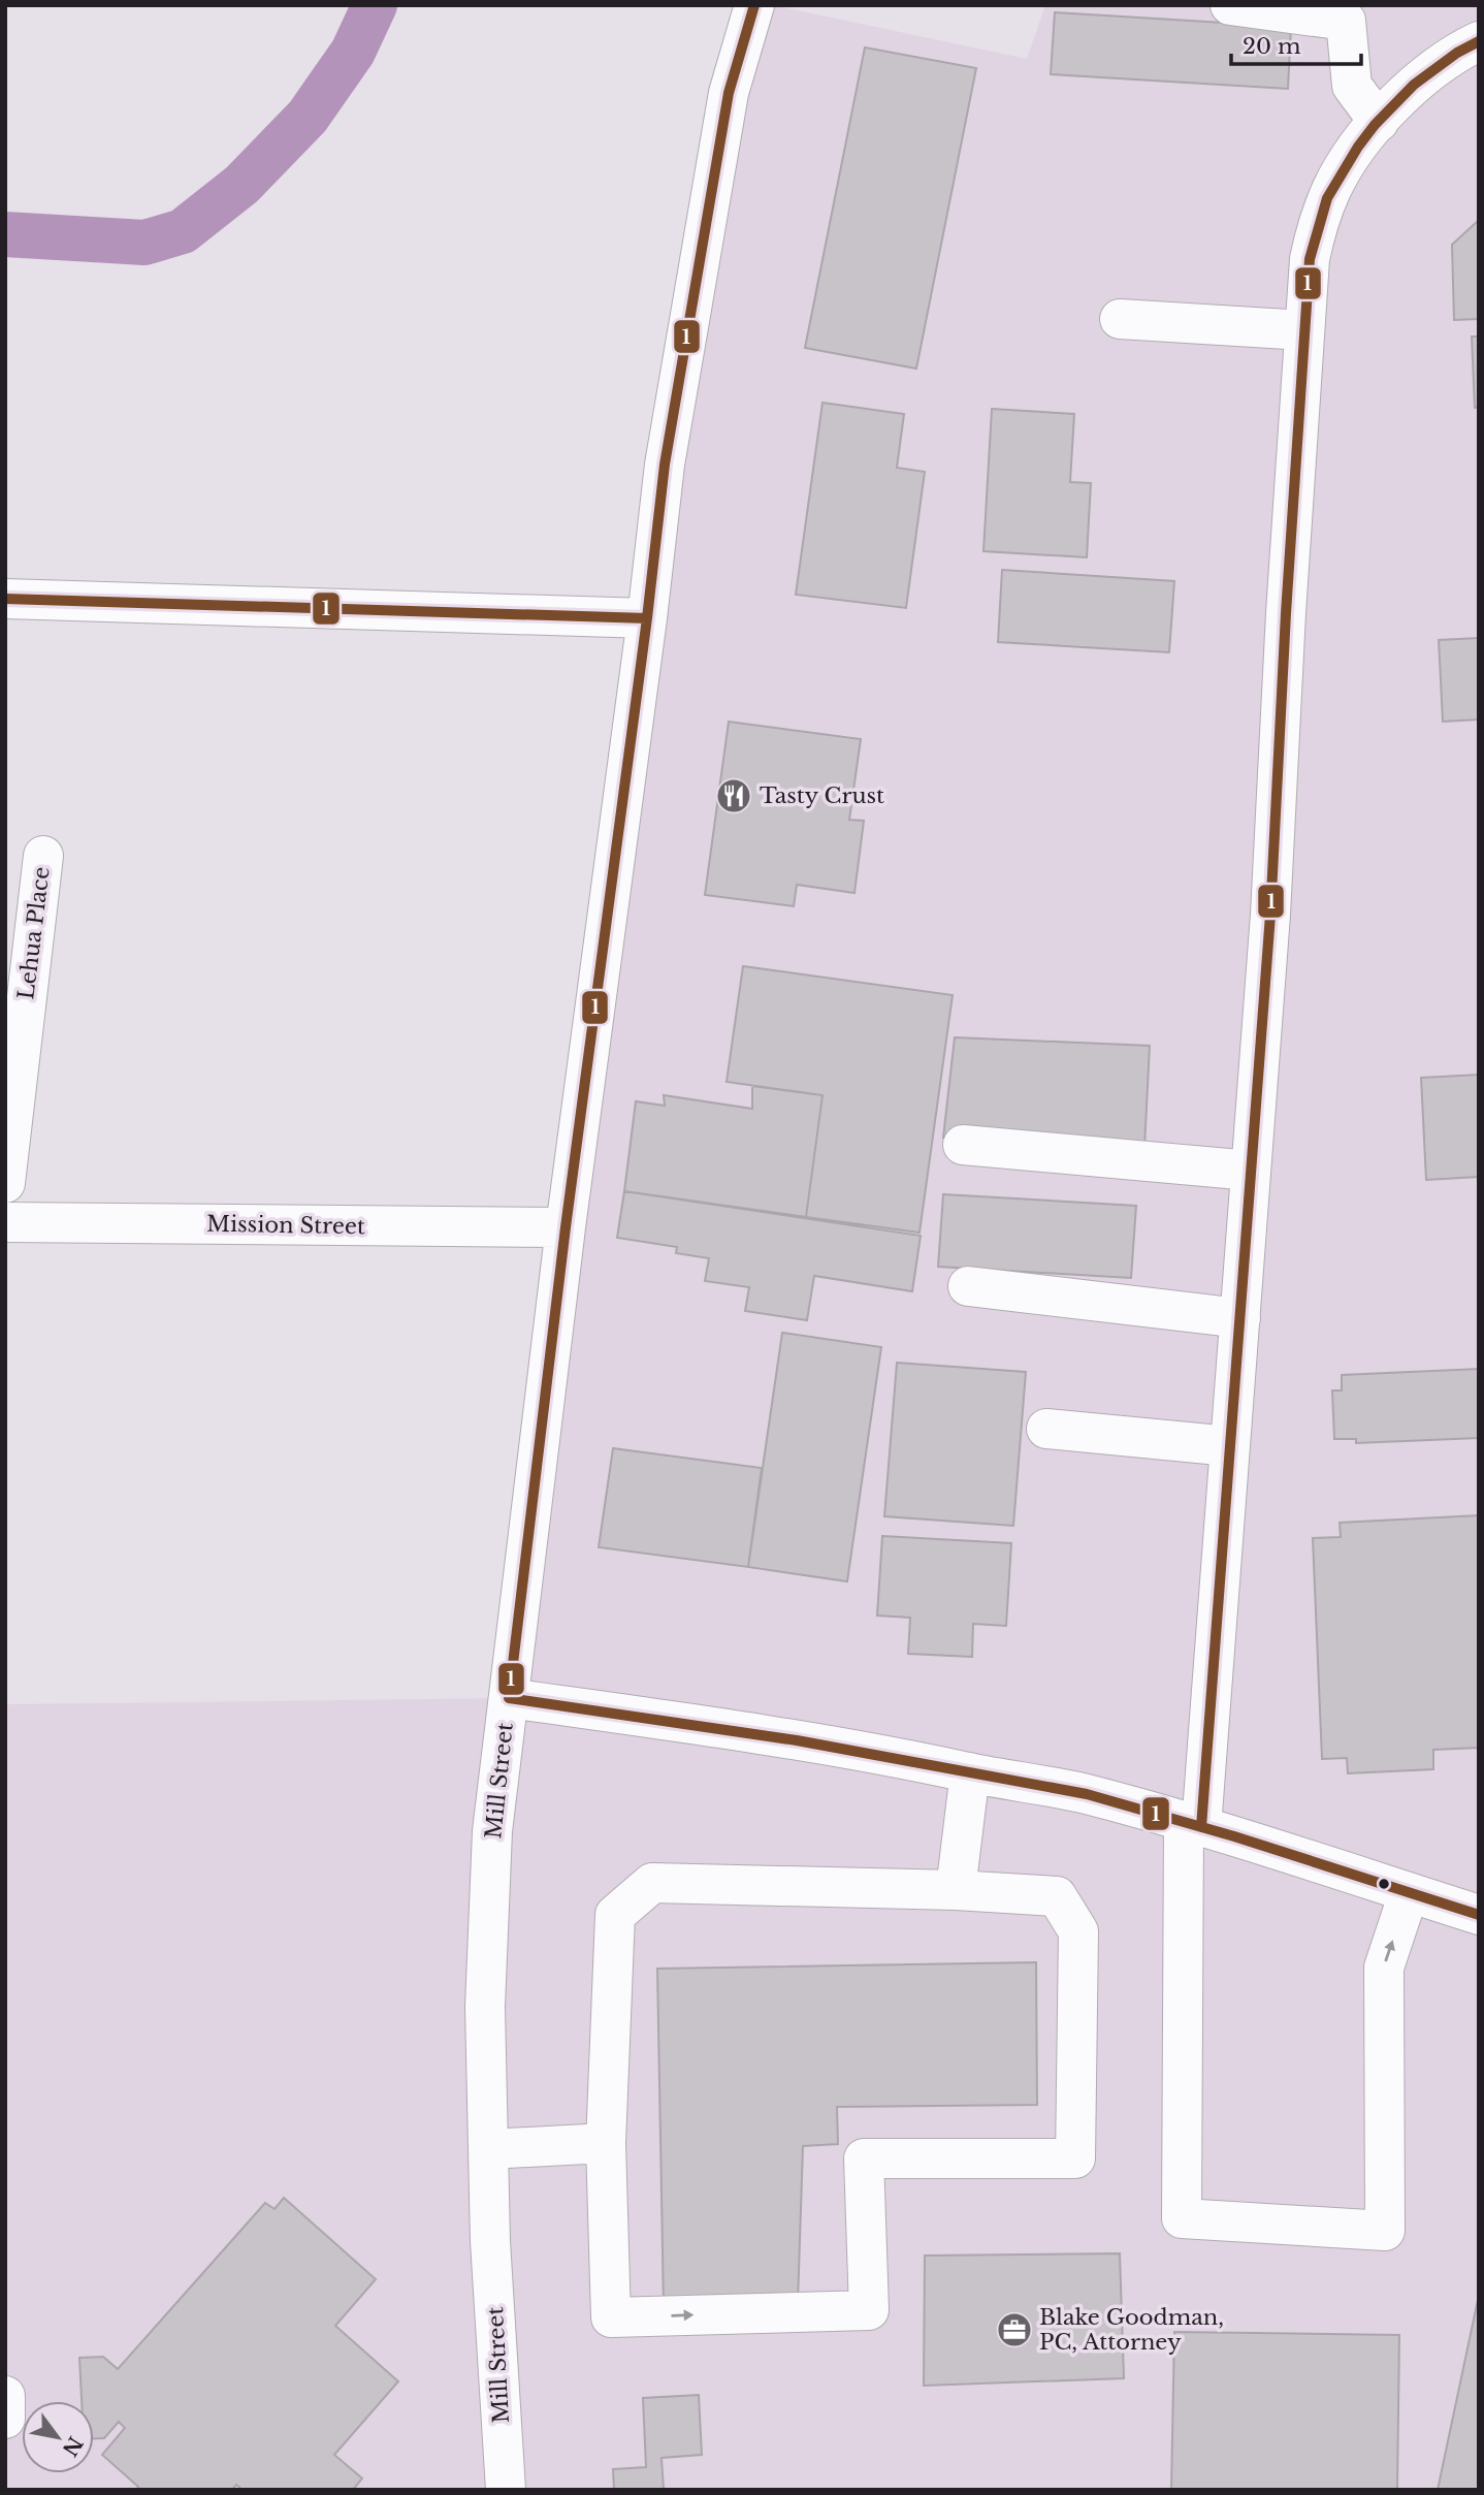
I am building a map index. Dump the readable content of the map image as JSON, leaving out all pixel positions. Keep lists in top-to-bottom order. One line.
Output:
{"streets":{"street":["Lehua Place","Mission Street","Mill Street"]},"crossings":[["Mission Street","Mill Street"]],"places":{"restaurant":["Tasty Crust"],"office":["Blake Goodman, PC, Attorney"]},"lines":["transit line 1"],"scale_bar":"20 m","north":"bottom right"}
